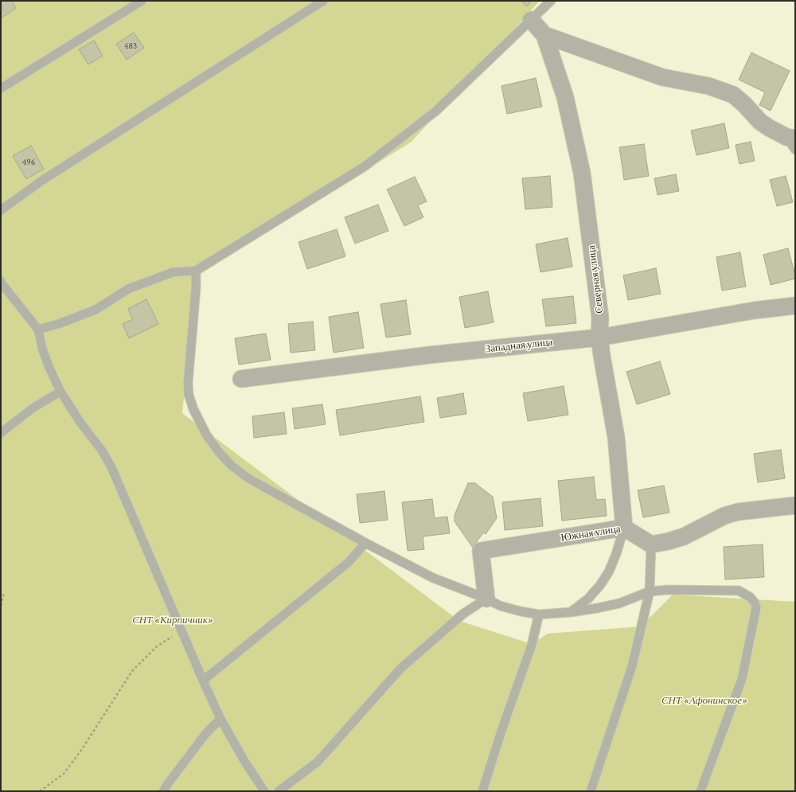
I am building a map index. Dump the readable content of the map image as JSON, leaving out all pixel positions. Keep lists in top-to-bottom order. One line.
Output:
{"streets":{"street":["Северная улица","Западная улица","Южная улица"]},"crossings":[["Северная улица","Западная улица"],["Северная улица","Южная улица"]],"parks":["СНТ «Кирпичник»","СНТ «Афонинское»"],"house_numbers":["483","496"]}
